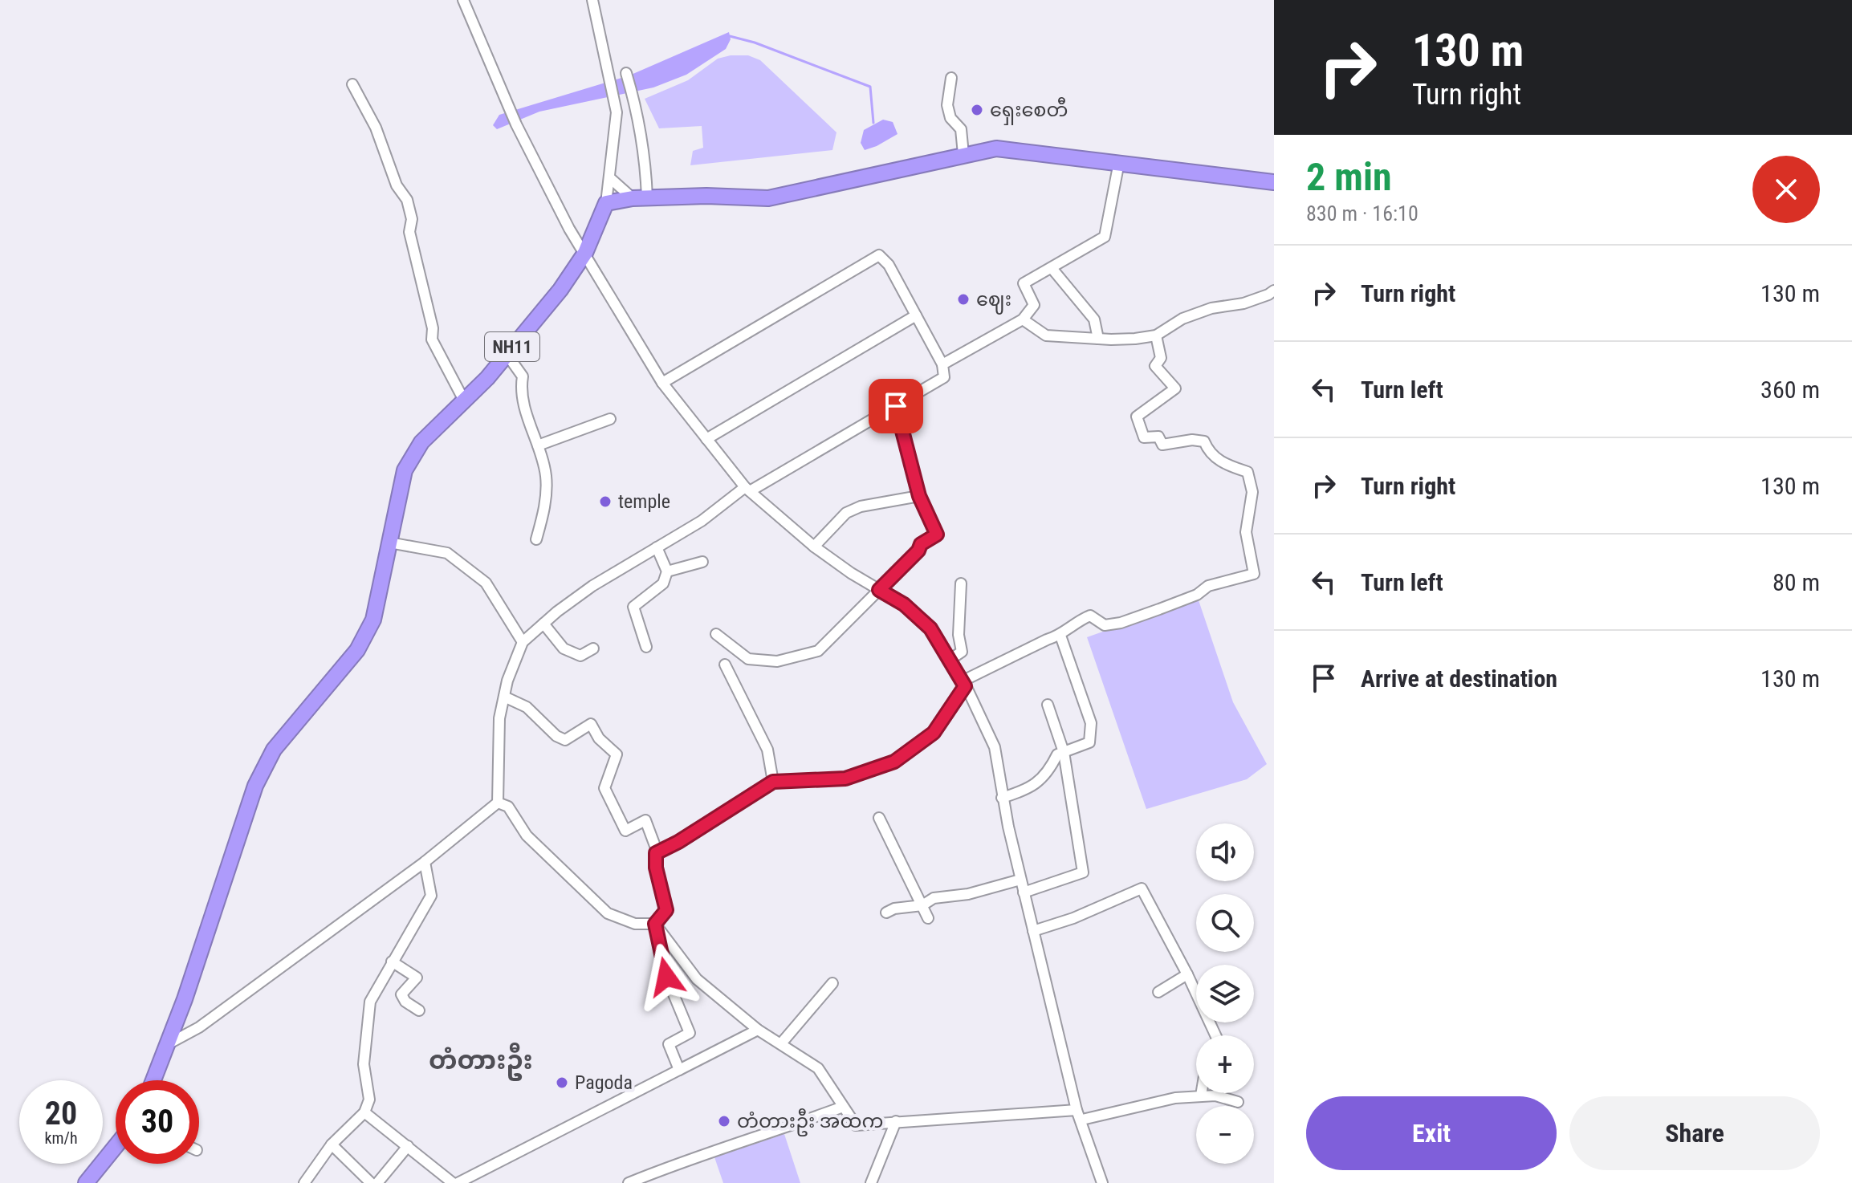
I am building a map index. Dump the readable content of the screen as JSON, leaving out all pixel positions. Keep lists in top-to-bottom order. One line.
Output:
{"streets":{"highway":["NH11"]},"districts":["တံတားဦး"],"places":["ရှေးစေတီ","ဈေး","temple","Pagoda","တံတားဦး အထက"],"page":{"turn":["130 m","Turn right"],"heading":["2 min","830 m · 16:10"],"list":[{"name":"Turn right","value":"130 m"},{"name":"Turn left","value":"360 m"},{"name":"Turn right","value":"130 m"},{"name":"Turn left","value":"80 m"},{"name":"Arrive at destination","value":"130 m"}],"map_buttons":["+","−"],"speed":"20 km/h","limit":"30","buttons":["Exit","Share"]}}
